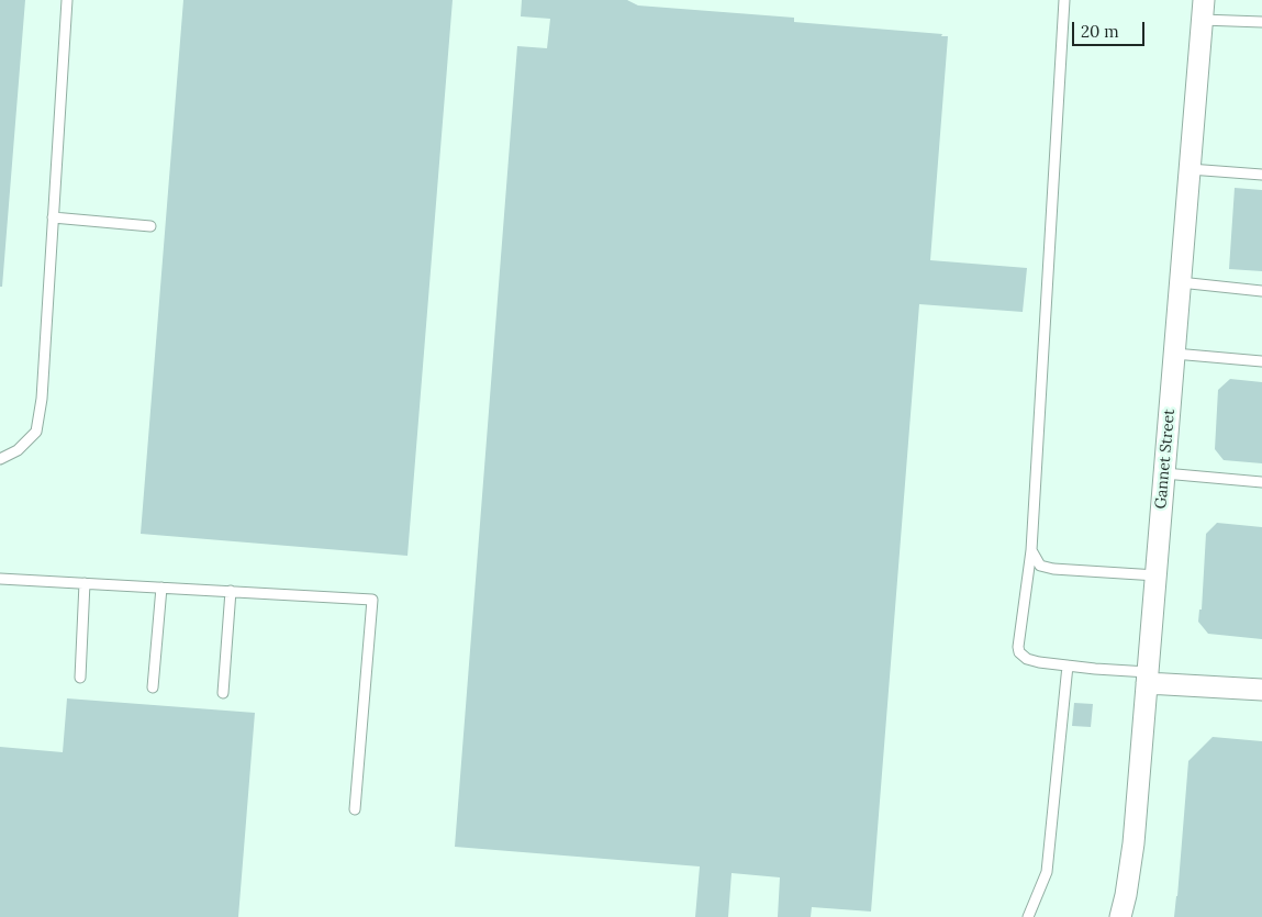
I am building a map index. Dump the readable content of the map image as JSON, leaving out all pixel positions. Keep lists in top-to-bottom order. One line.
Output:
{"streets":{"street":["Gannet Street"]},"scale_bar":"20 m"}
